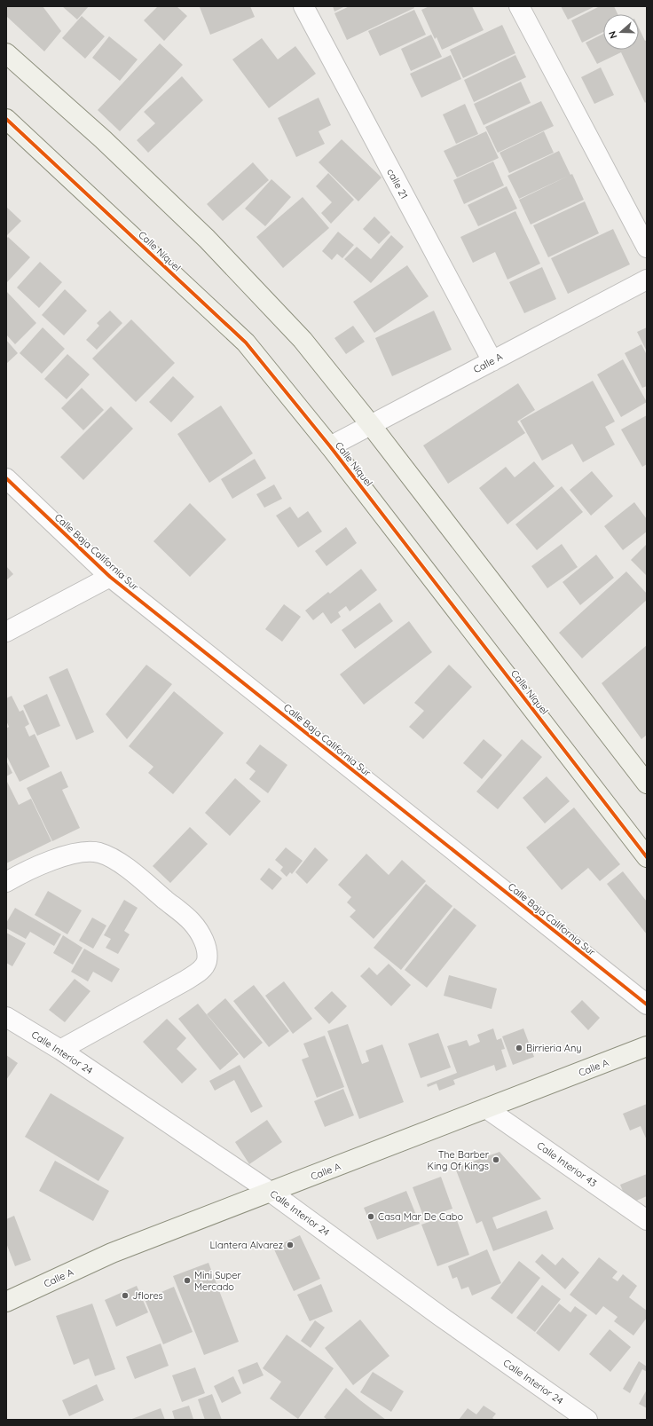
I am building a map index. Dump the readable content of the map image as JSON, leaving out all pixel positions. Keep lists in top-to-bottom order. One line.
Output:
{"streets":{"street":["calle 21","Calle Níquel","Calle A","Calle Baja California Sur","Calle Interior 24","Calle Interior 43"]},"crossings":[["calle 21","Calle A"],["Calle Níquel","Calle A"],["Calle A","Calle Interior 24"],["Calle A","Calle Interior 43"]],"places":["Birrieria Any","The Barber King Of Kings","Casa Mar De Cabo","Llantera Alvarez","Mini Super Mercado","Jflores"],"north":"left"}
